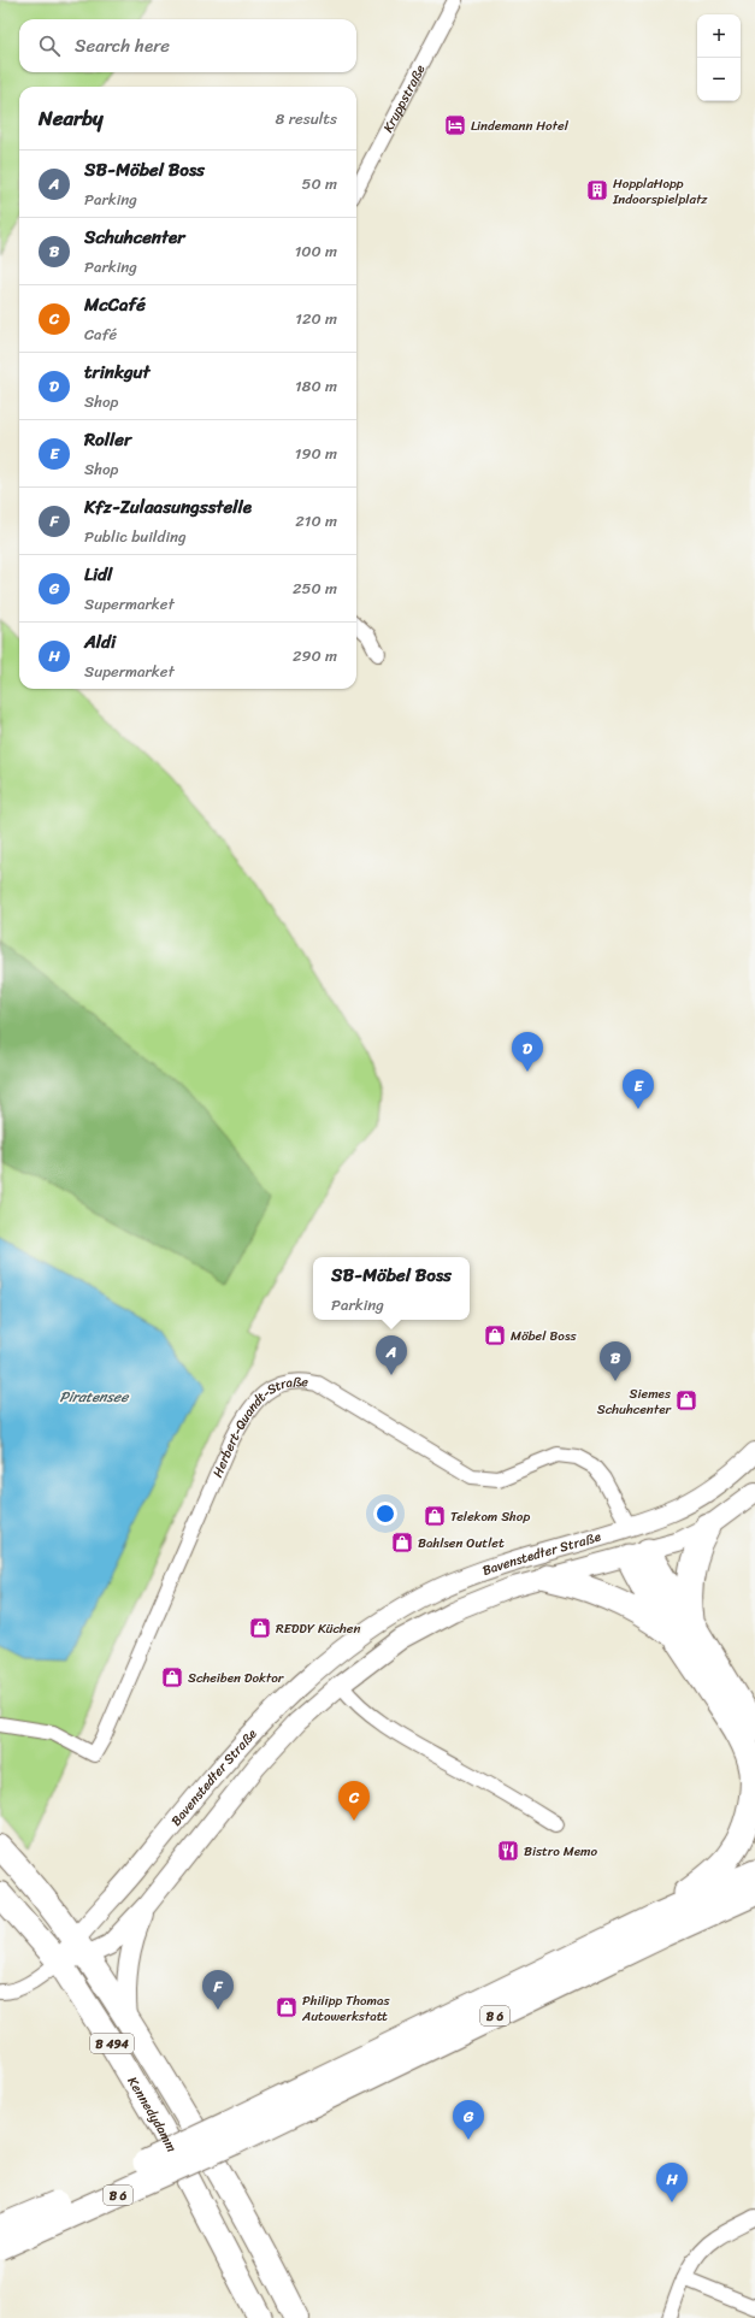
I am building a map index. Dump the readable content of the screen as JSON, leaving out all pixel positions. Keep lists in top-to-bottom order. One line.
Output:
{"streets":{"highway":["B 6"],"main road":["B 494","Kennedydamm"],"street":["Kruppstraße","Herbert-Quandt-Straße","Bavenstedter Straße"]},"crossings":[["Herbert-Quandt-Straße","Bavenstedter Straße"],["Bavenstedter Straße","B 494"],["Bavenstedter Straße","Kennedydamm"],["B 494","Kennedydamm"]],"water":["Piratensee"],"places":{"hotel":["Lindemann Hotel"],"building":["HopplaHopp Indoorspielplatz"],"shop":["Möbel Boss","Siemes Schuhcenter","Telekom Shop","Bahlsen Outlet","REDDY Küchen","Scheiben Doktor","Philipp Thomas Autowerkstatt"],"restaurant":["Bistro Memo"]},"page":{"map_buttons":["+","−"],"search":"Search here","heading":["Nearby","8 results"],"list":[{"mark":"A","name":"SB-Möbel Boss","note":"Parking","value":"50 m"},{"mark":"B","name":"Schuhcenter","note":"Parking","value":"100 m"},{"mark":"C","name":"McCafé","note":"Café","value":"120 m"},{"mark":"D","name":"trinkgut","note":"Shop","value":"180 m"},{"mark":"E","name":"Roller","note":"Shop","value":"190 m"},{"mark":"F","name":"Kfz-Zulaasungsstelle","note":"Public building","value":"210 m"},{"mark":"G","name":"Lidl","note":"Supermarket","value":"250 m"},{"mark":"H","name":"Aldi","note":"Supermarket","value":"290 m"}],"pins":["D","E","A","B","C","F","G","H"],"popup":["SB-Möbel Boss","Parking"]}}
